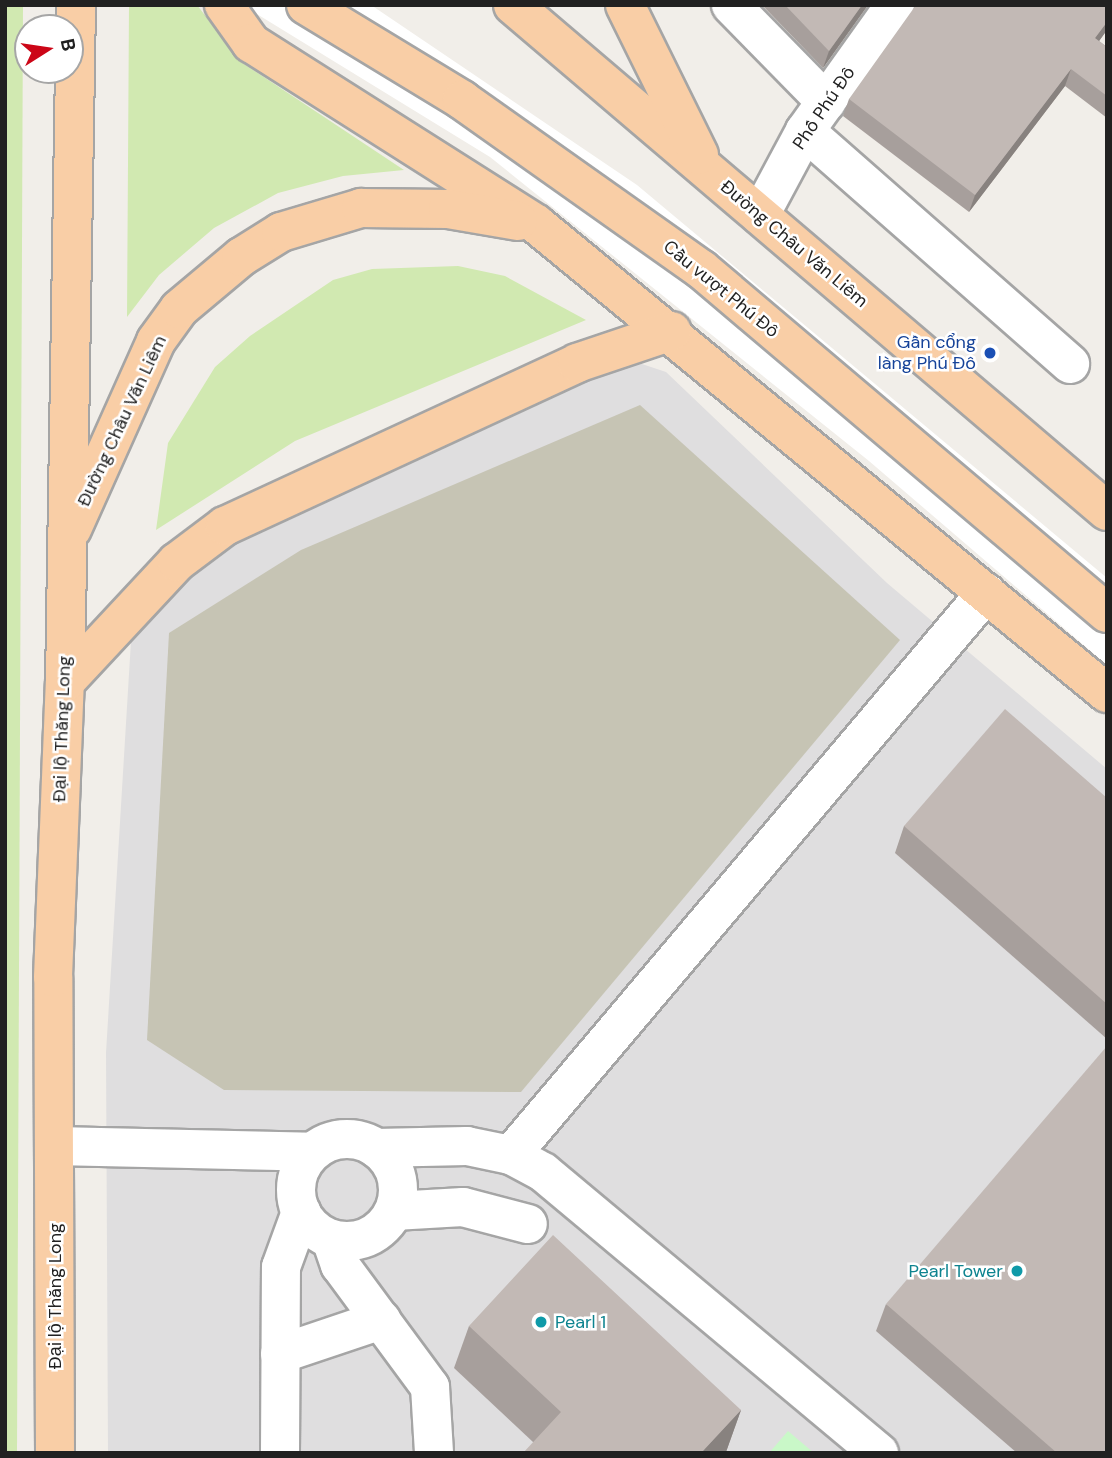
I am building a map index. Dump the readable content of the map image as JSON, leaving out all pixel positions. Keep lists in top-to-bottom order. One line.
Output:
{"streets":{"main road":["Đường Châu Văn Liêm","Cầu vượt Phú Đô","Đại lộ Thăng Long"],"street":["Phố Phú Đô"]},"crossings":[["Phố Phú Đô","Đường Châu Văn Liêm"],["Đường Châu Văn Liêm","Đại lộ Thăng Long"]],"places":["Gần cổng làng Phú Đô","Pearl Tower","Pearl 1"],"north":"right"}
